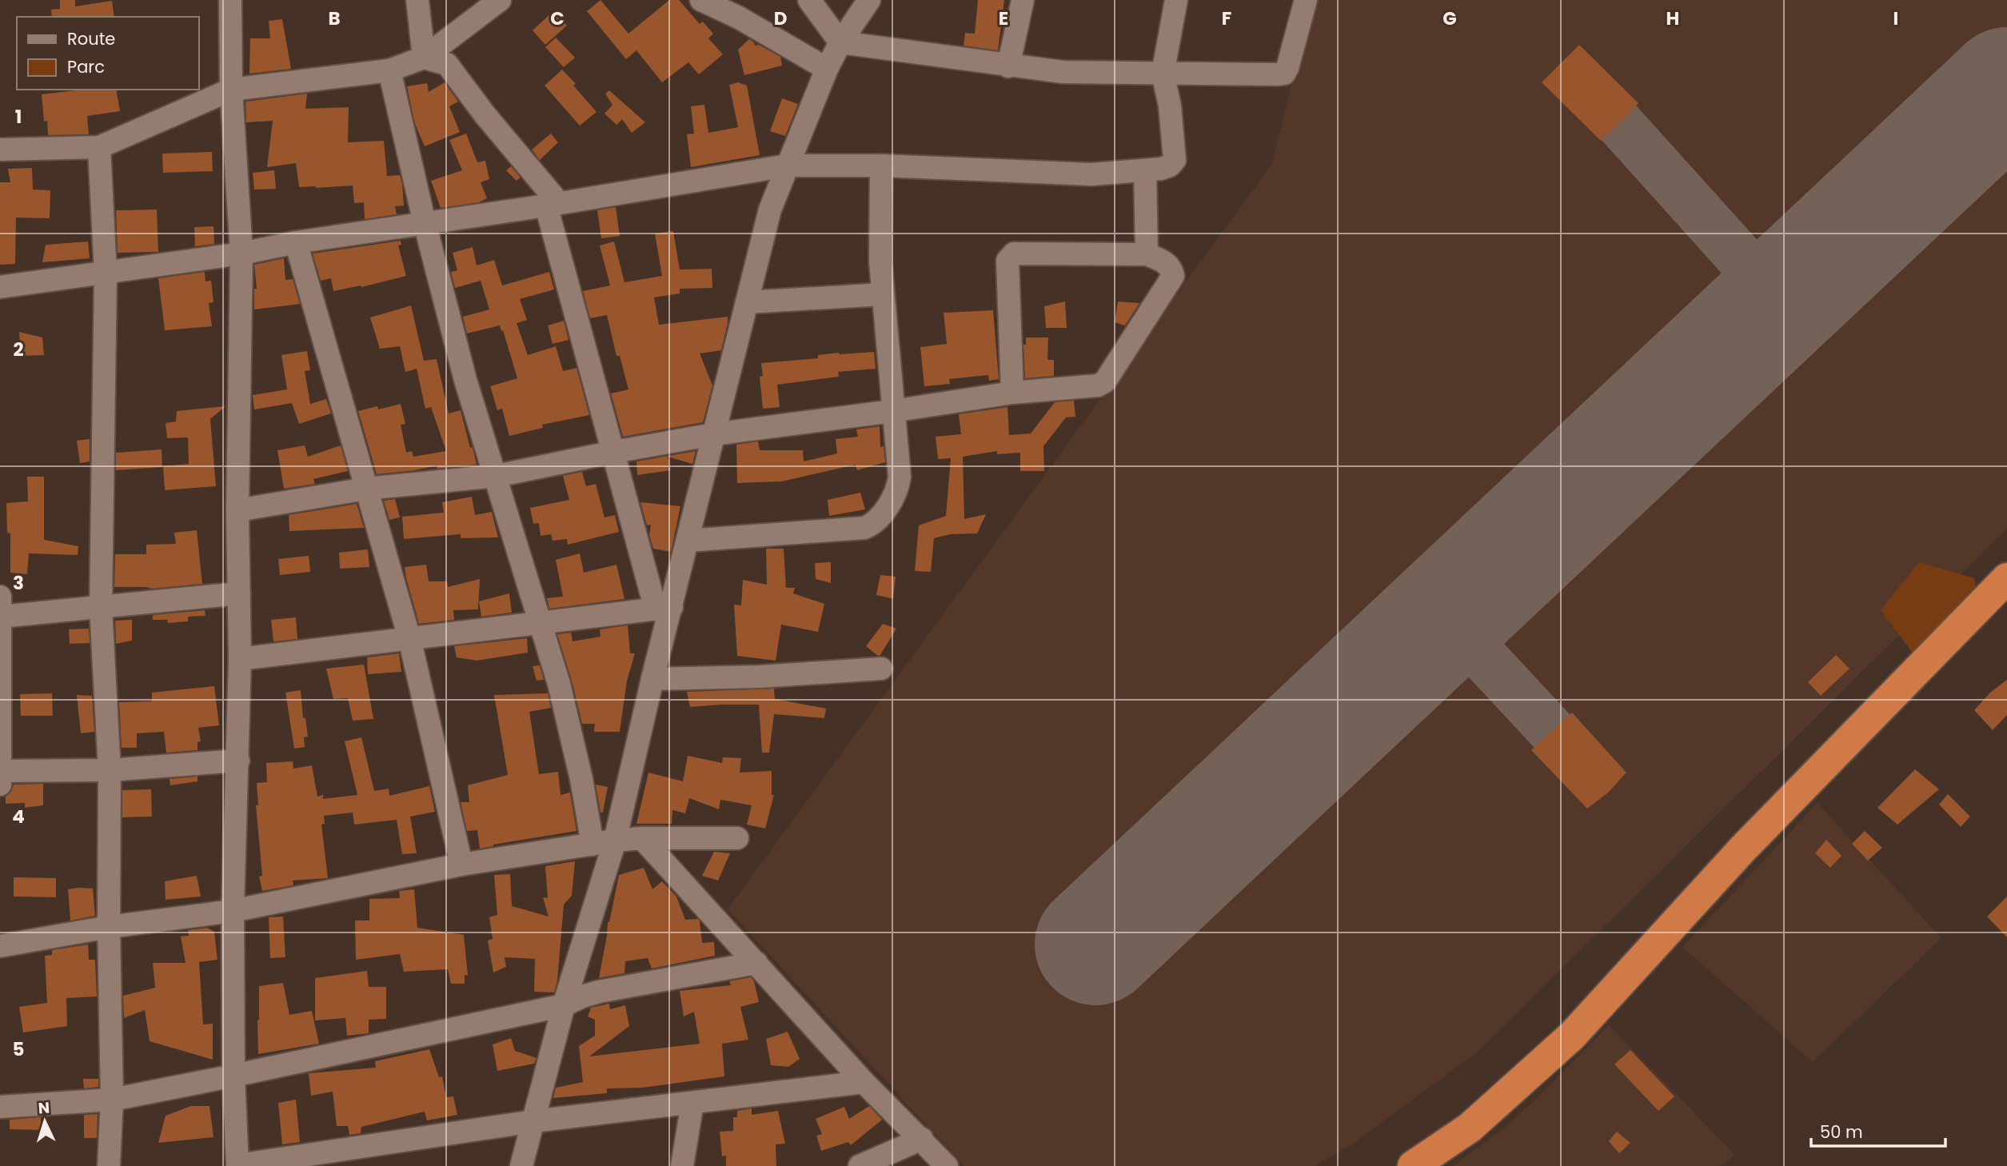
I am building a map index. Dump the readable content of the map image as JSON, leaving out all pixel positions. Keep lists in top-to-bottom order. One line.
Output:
{"legend":["Route","Parc"],"scale_bar":"50 m","north":"top","grid":{"columns":["B","C","D","E","F","G","H","I"],"rows":["1","2","3","4","5"]}}
